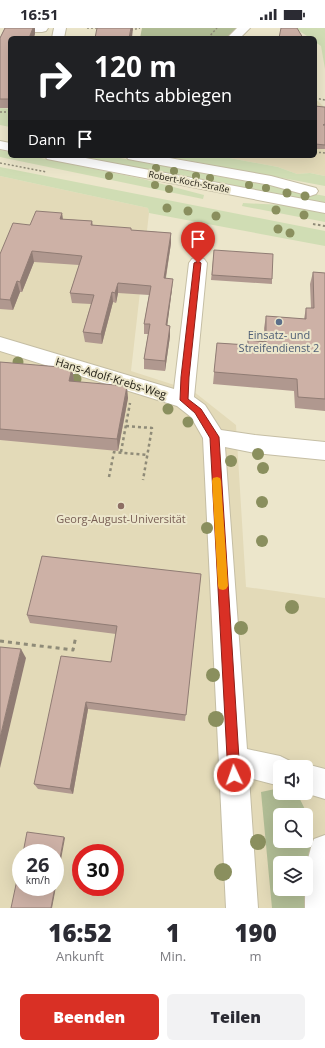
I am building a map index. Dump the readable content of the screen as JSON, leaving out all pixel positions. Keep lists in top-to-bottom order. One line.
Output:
{"streets":{"street":["Robert-Koch-Straße","Hans-Adolf-Krebs-Weg"]},"places":["Einsatz- und Streifendienst 2","Georg-August-Universität"],"page":{"status":"16:51","turn":["120 m","Rechts abbiegen"],"then":"Dann","speed":"26 km/h","limit":"30","eta":["16:52","Ankunft","1","Min.","190","m"],"buttons":["Beenden","Teilen"]}}
